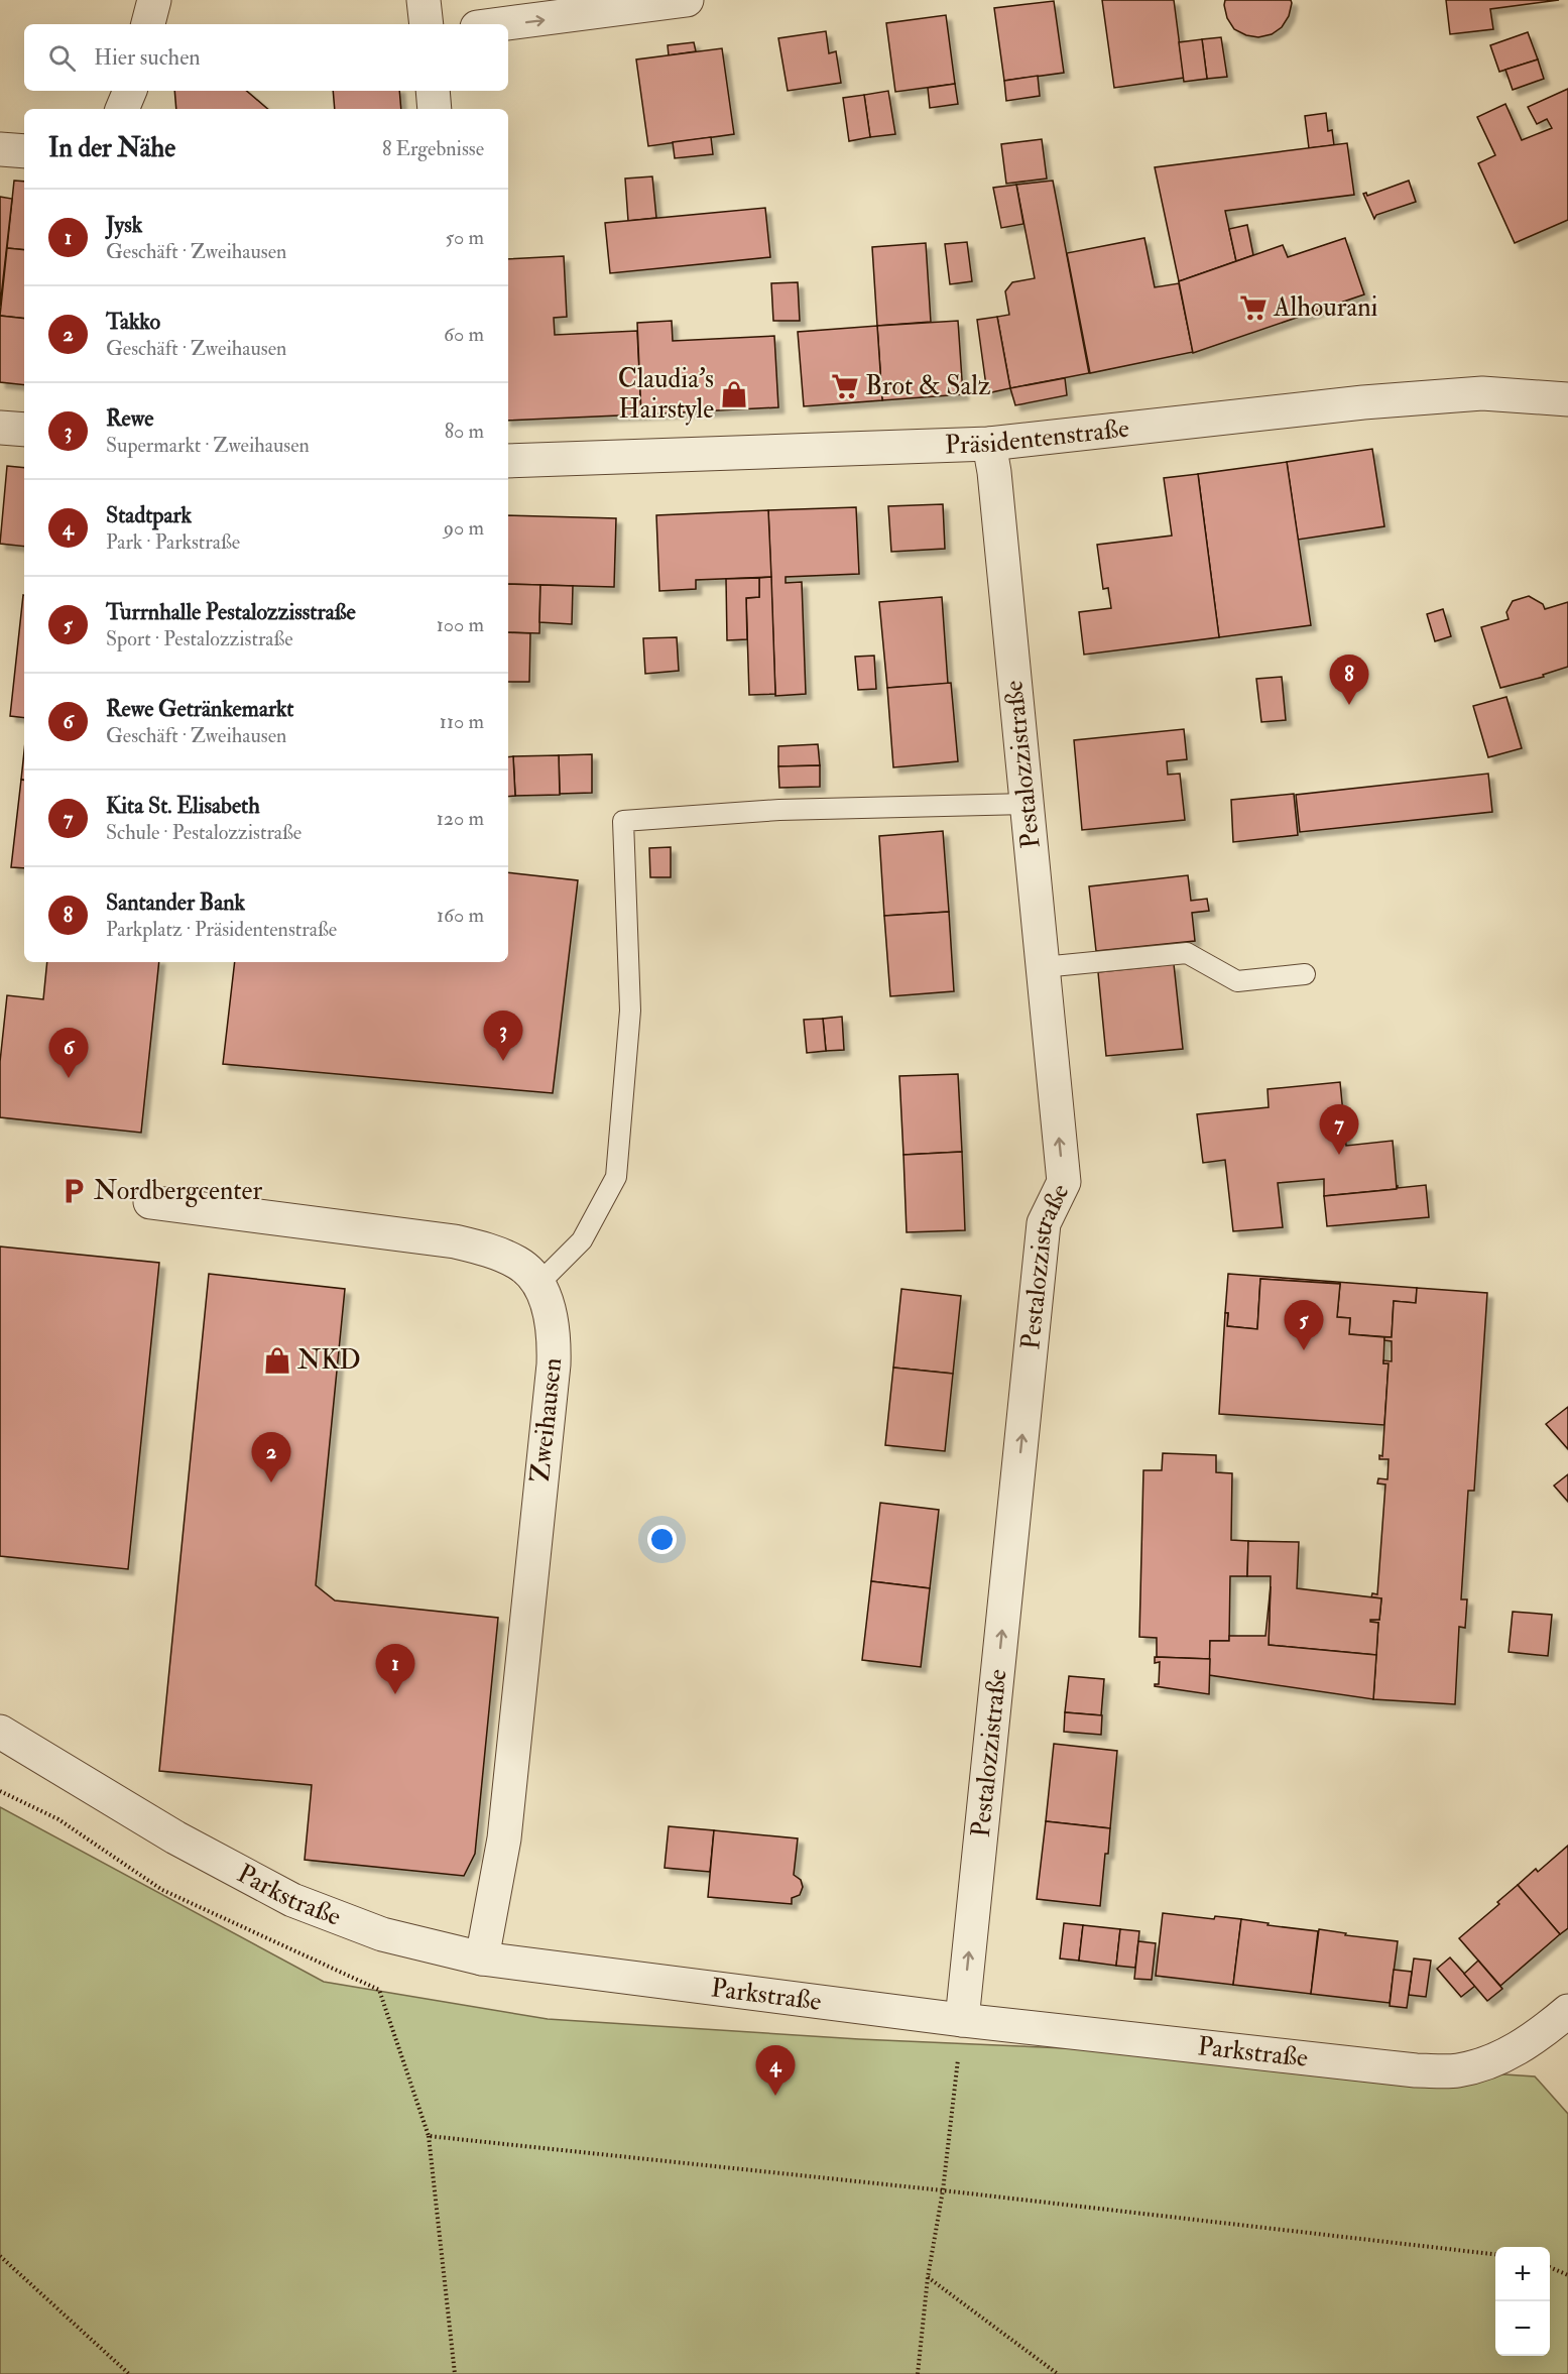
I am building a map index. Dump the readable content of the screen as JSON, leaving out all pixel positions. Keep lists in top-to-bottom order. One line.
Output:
{"streets":{"street":["Präsidentenstraße","Pestalozzistraße","Zweihausen","Parkstraße"]},"crossings":[["Präsidentenstraße","Pestalozzistraße"],["Pestalozzistraße","Parkstraße"],["Zweihausen","Parkstraße"]],"one_way":["Pestalozzistraße"],"places":{"supermarket":["Alhourani","Brot & Salz"],"shop":["Claudia's Hairstyle","NKD"],"parking":["Nordbergcenter"]},"page":{"search":"Hier suchen","heading":["In der Nähe","8 Ergebnisse"],"list":[{"mark":"1","name":"Jysk","note":"Geschäft · Zweihausen","value":"50 m"},{"mark":"2","name":"Takko","note":"Geschäft · Zweihausen","value":"60 m"},{"mark":"3","name":"Rewe","note":"Supermarkt · Zweihausen","value":"80 m"},{"mark":"4","name":"Stadtpark","note":"Park · Parkstraße","value":"90 m"},{"mark":"5","name":"Turrnhalle Pestalozzisstraße","note":"Sport · Pestalozzistraße","value":"100 m"},{"mark":"6","name":"Rewe Getränkemarkt","note":"Geschäft · Zweihausen","value":"110 m"},{"mark":"7","name":"Kita St. Elisabeth","note":"Schule · Pestalozzistraße","value":"120 m"},{"mark":"8","name":"Santander Bank","note":"Parkplatz · Präsidentenstraße","value":"160 m"}],"pins":["8","3","6","7","5","2","1","4"],"map_buttons":["+","−"]}}
